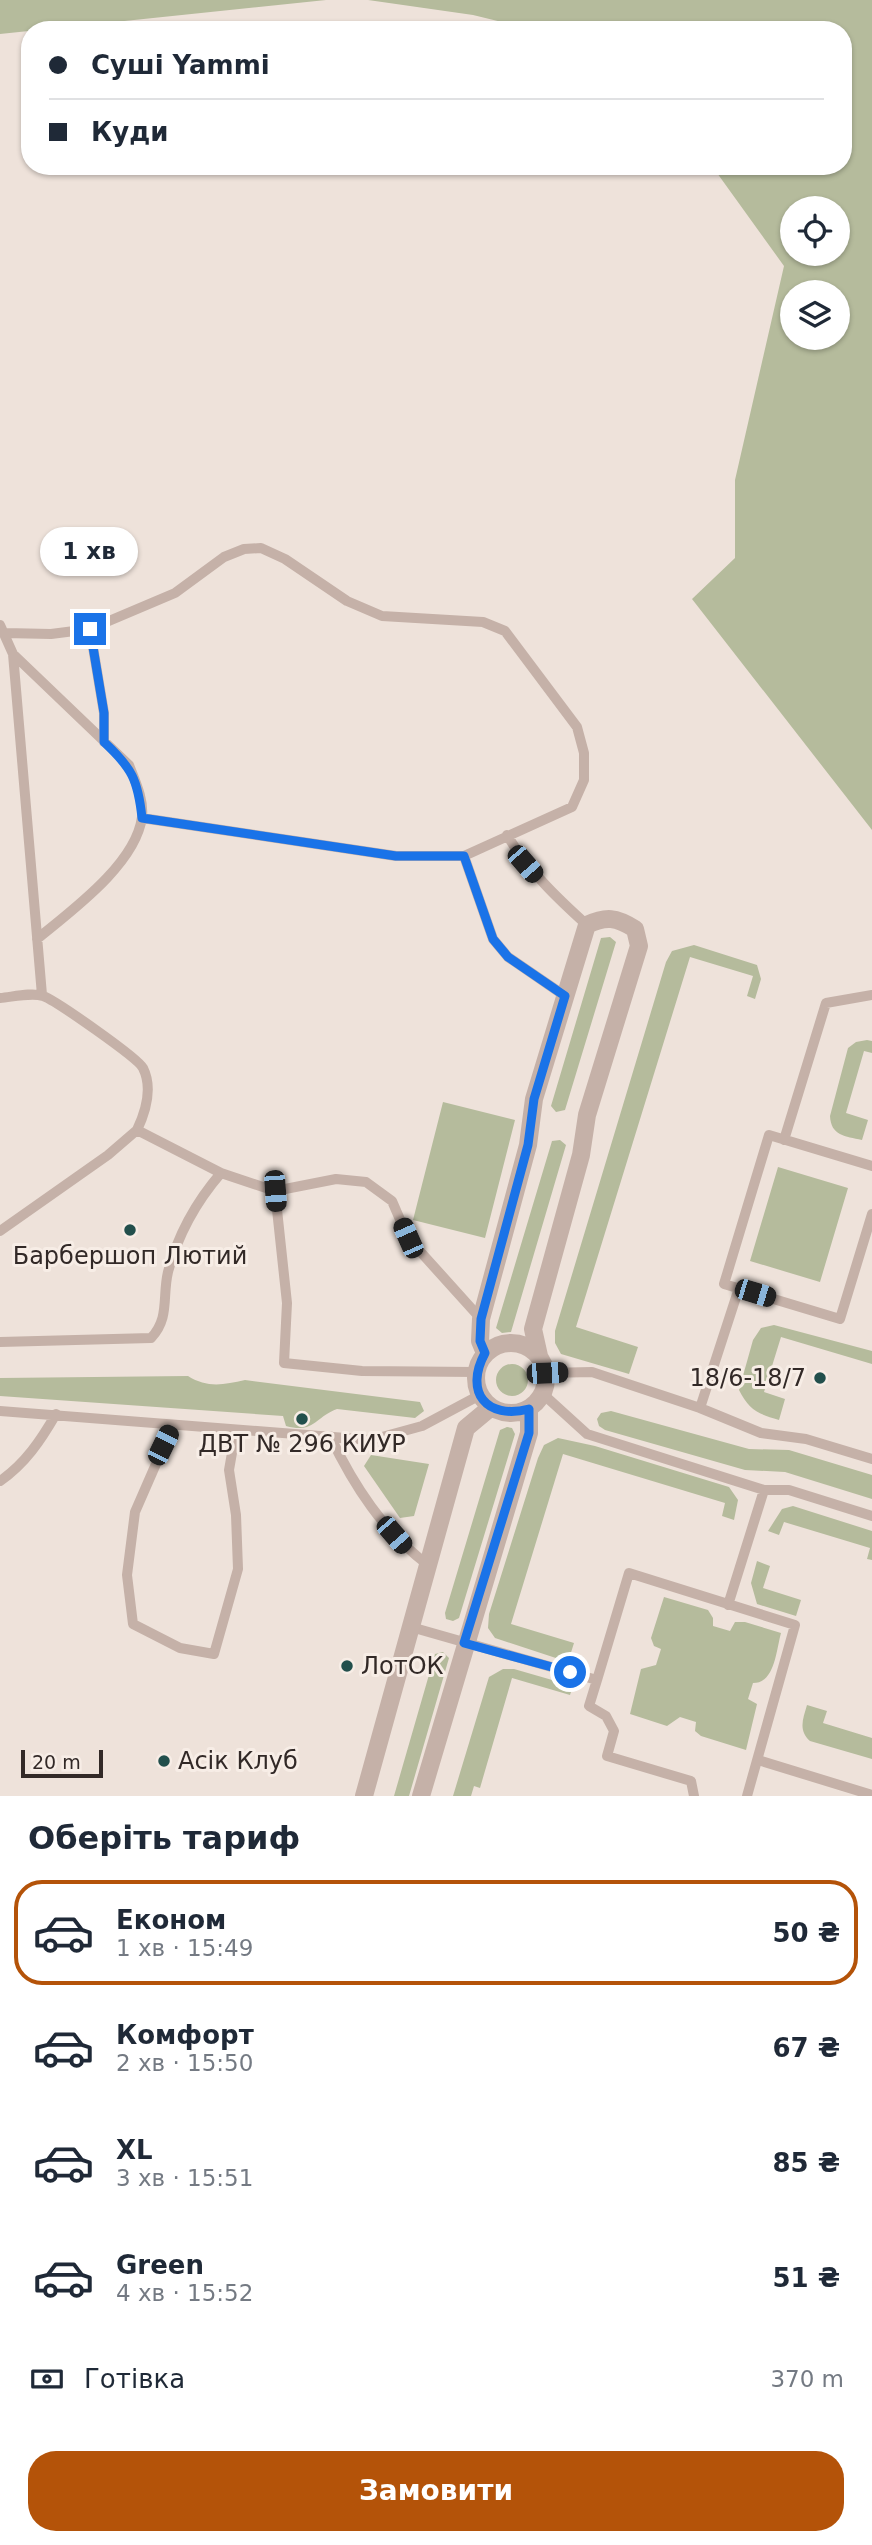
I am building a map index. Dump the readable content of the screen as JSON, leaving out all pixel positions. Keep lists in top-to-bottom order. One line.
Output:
{"places":["Барбершоп Лютий","18/6-18/7","ДВТ № 296 КИУР","ЛотОК","Асік Клуб"],"scale_bar":"20 m","page":{"banner":["Суші Yammi","Куди"],"bubble":"1 хв","scale":"20 m","heading":"Оберіть тариф","list":[{"name":"Економ","note":"1 хв · 15:49","value":"50 ₴"},{"name":"Комфорт","note":"2 хв · 15:50","value":"67 ₴"},{"name":"XL","note":"3 хв · 15:51","value":"85 ₴"},{"name":"Green","note":"4 хв · 15:52","value":"51 ₴"}],"pay":["Готівка","370 m"],"buttons":"Замовити"}}
